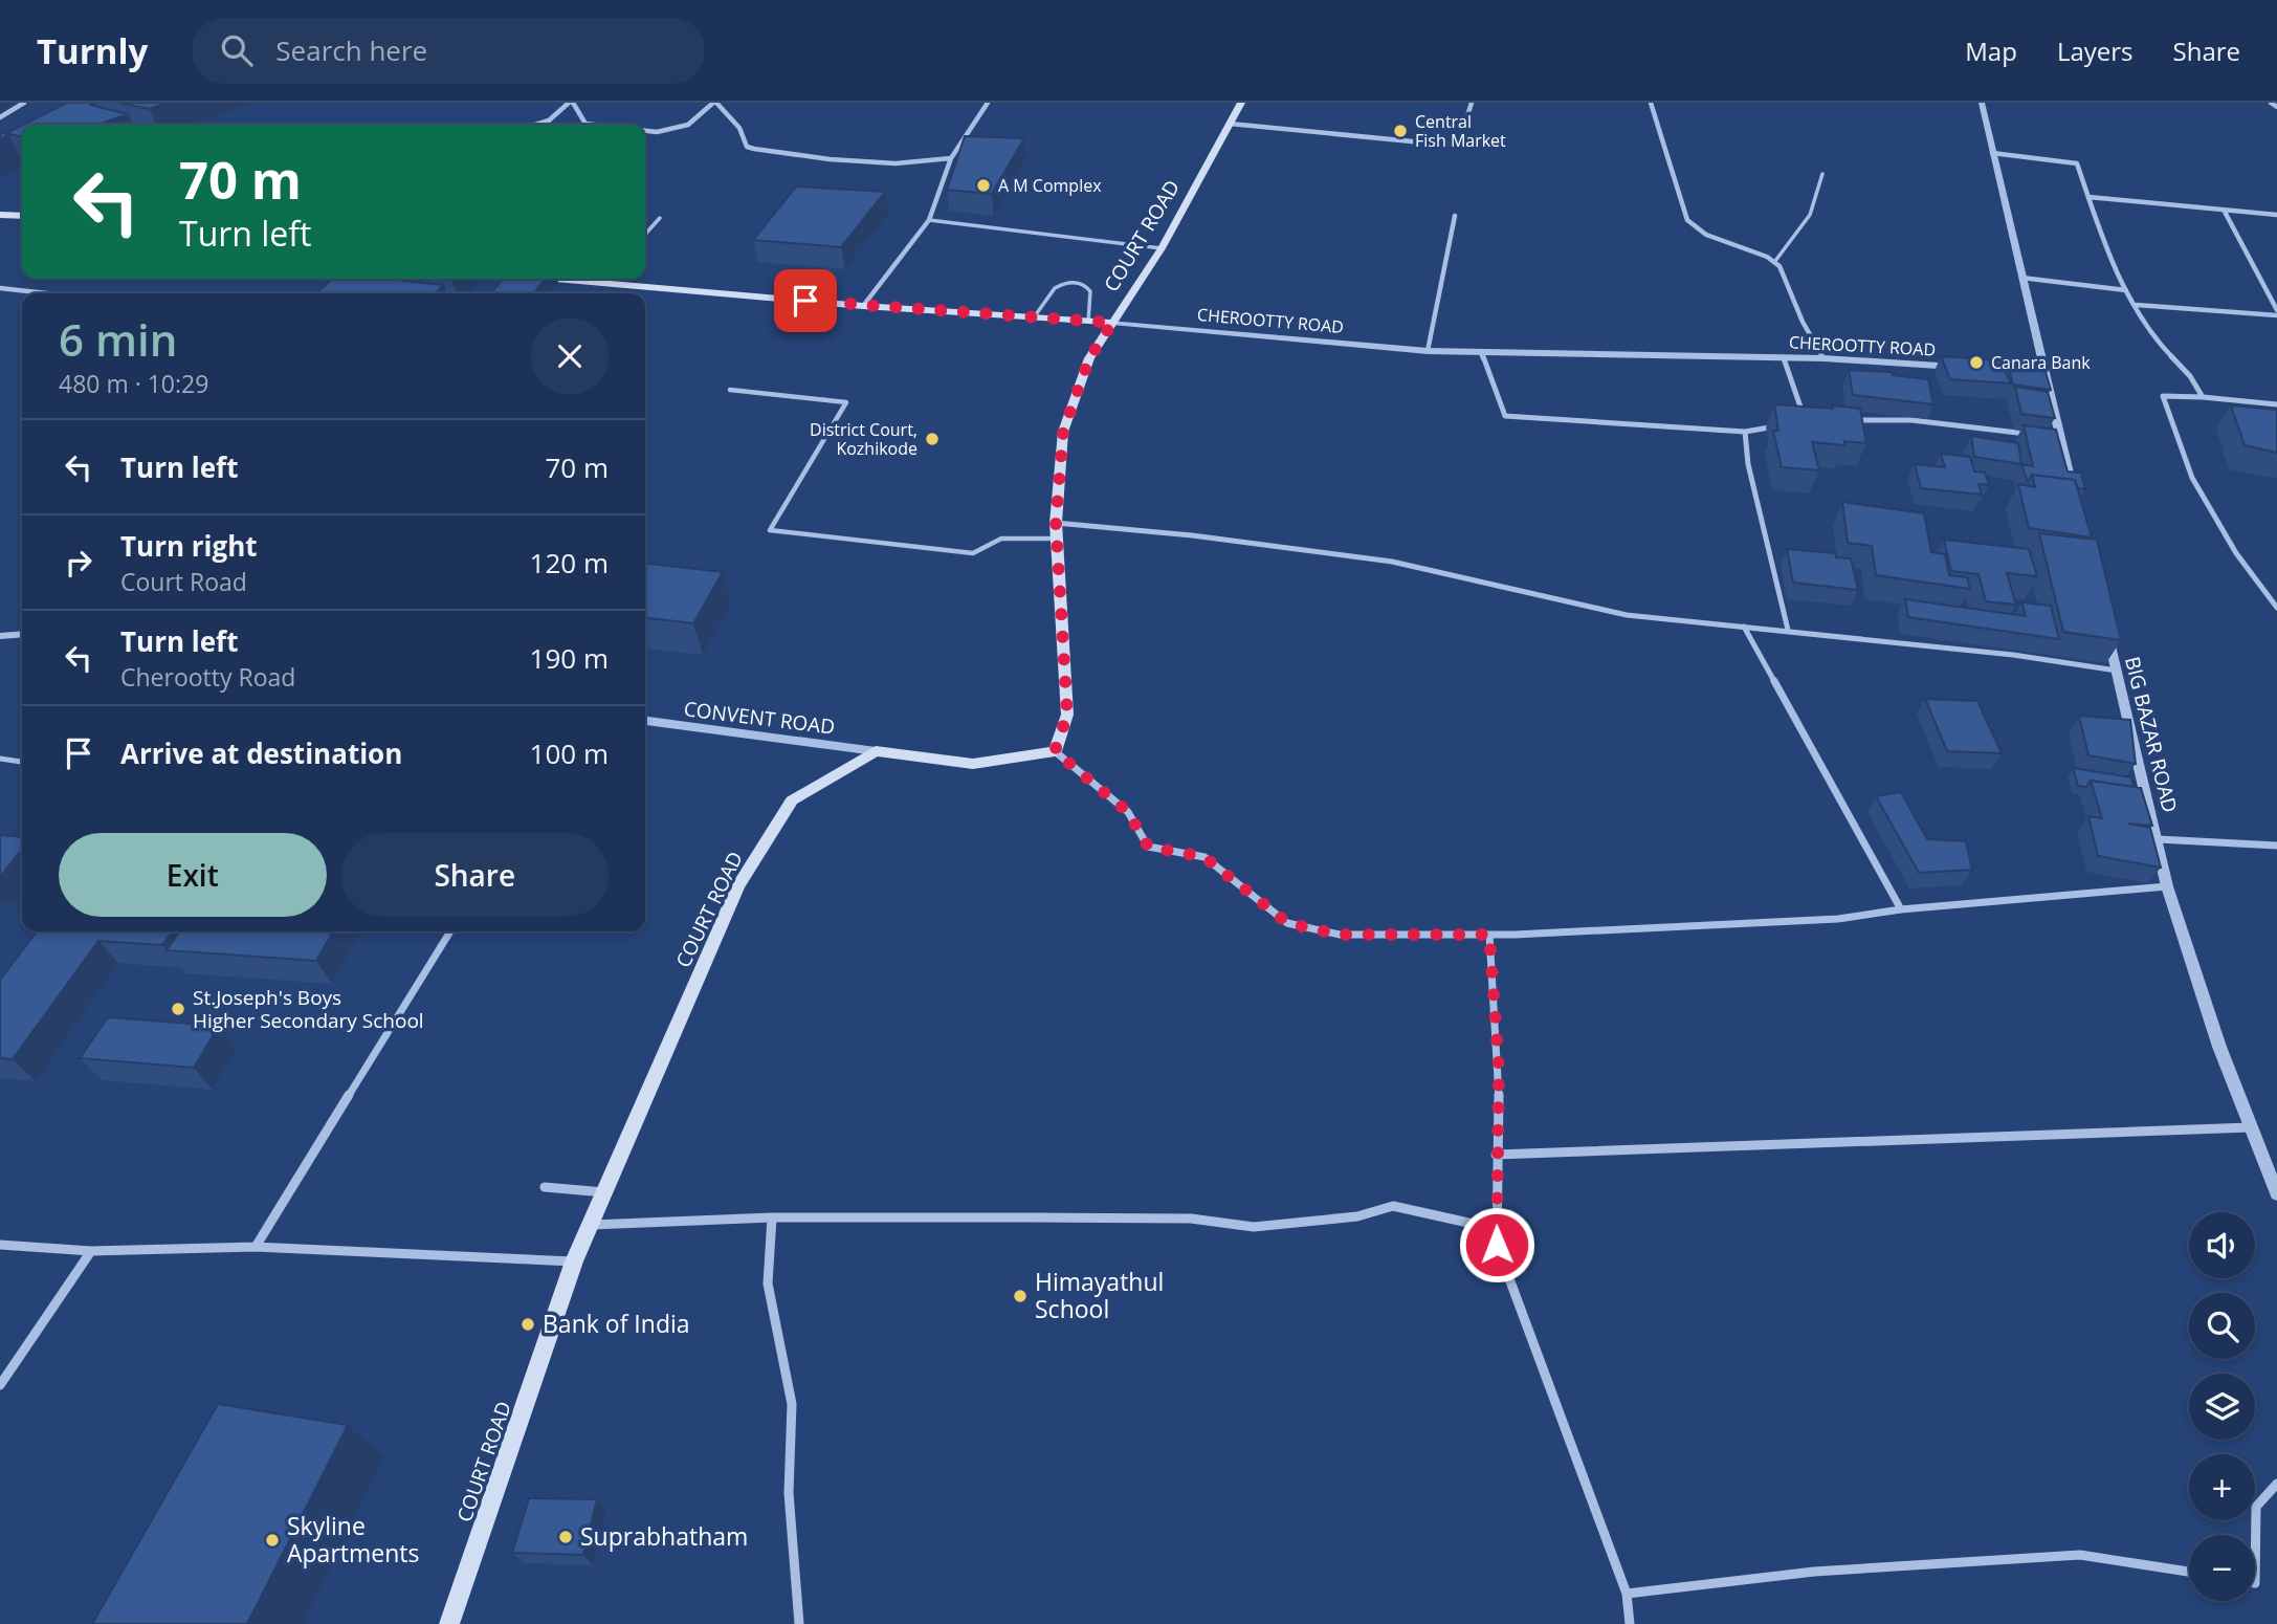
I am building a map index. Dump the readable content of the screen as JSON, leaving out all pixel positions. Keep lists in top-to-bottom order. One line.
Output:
{"streets":{"main road":["COURT ROAD","CHEROOTTY ROAD"],"street":["CONVENT ROAD","BIG BAZAR ROAD"]},"crossings":[["COURT ROAD","CHEROOTTY ROAD"],["COURT ROAD","CONVENT ROAD"]],"places":["Central Fish Market","A M Complex","Canara Bank","District Court, Kozhikode","St.Joseph's Boys Higher Secondary School","Himayathul School","Bank of India","Suprabhatham","Skyline Apartments"],"page":{"header":"Turnly","search":"Search here","nav":["Map","Layers","Share"],"turn":["70 m","Turn left"],"heading":["6 min","480 m · 10:29"],"list":[{"name":"Turn left","value":"70 m"},{"name":"Turn right","note":"Court Road","value":"120 m"},{"name":"Turn left","note":"Cherootty Road","value":"190 m"},{"name":"Arrive at destination","value":"100 m"}],"buttons":["Exit","Share"],"map_buttons":["+","−"]}}
